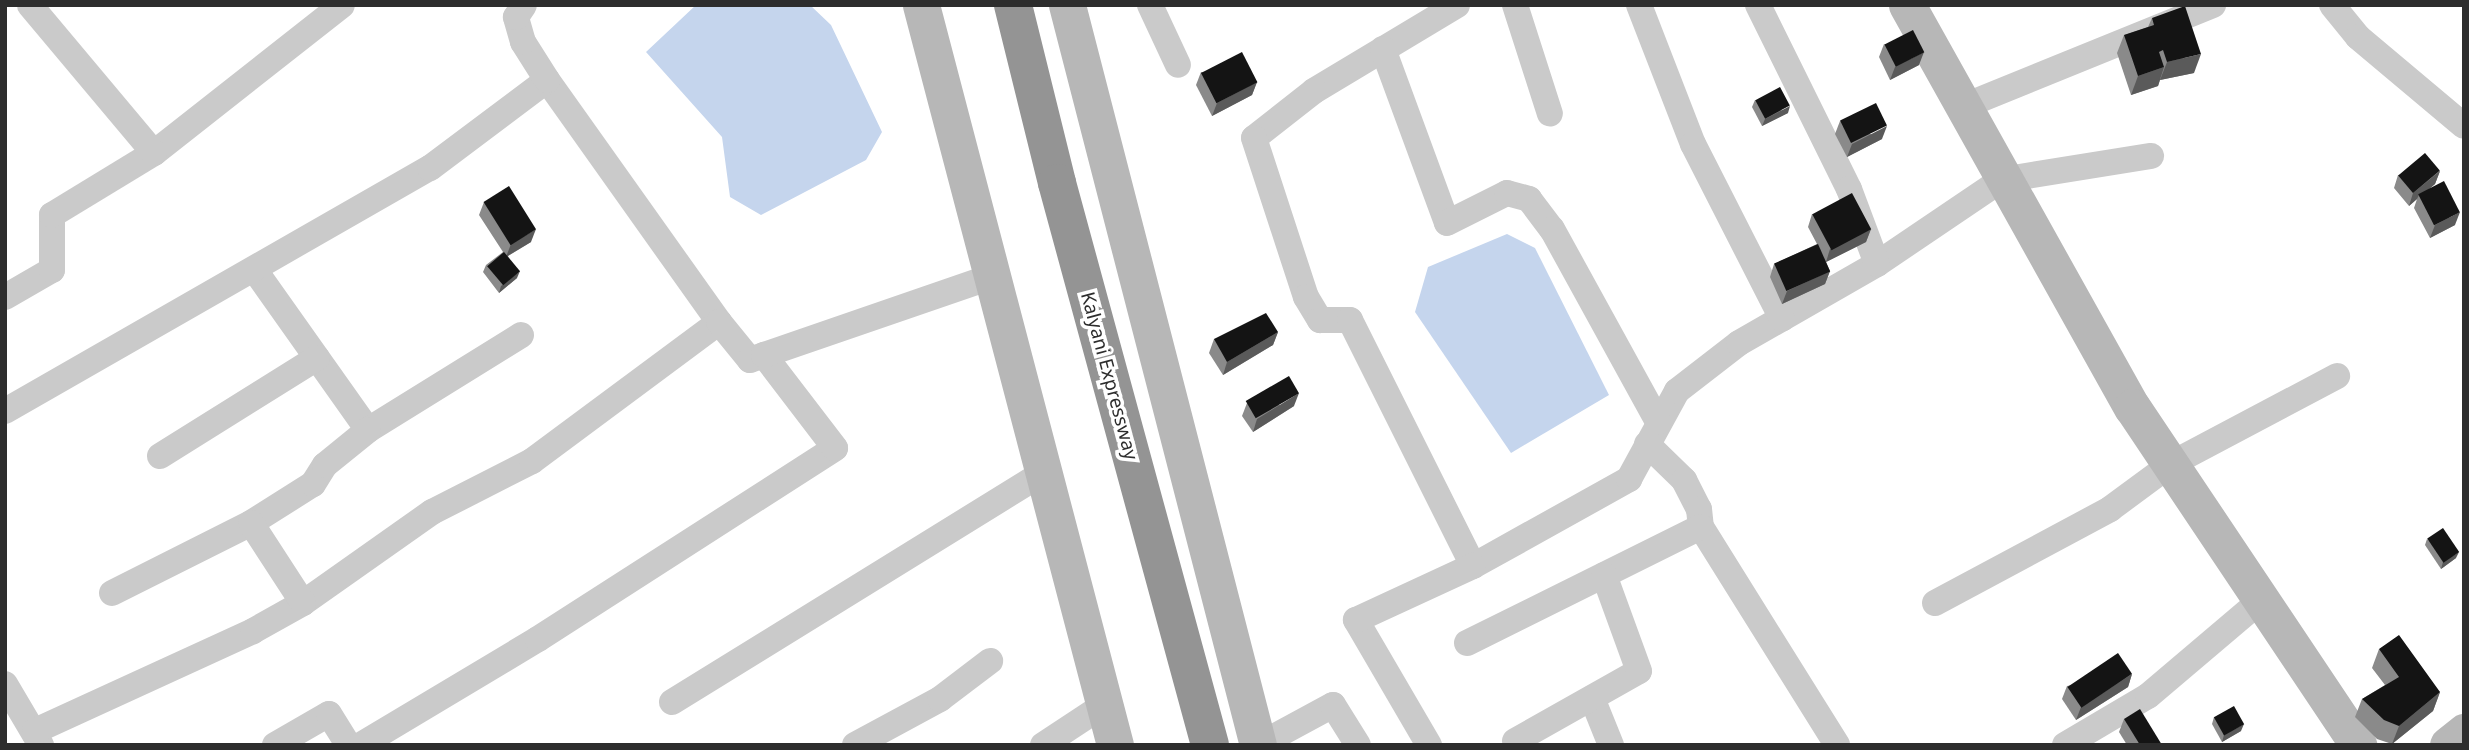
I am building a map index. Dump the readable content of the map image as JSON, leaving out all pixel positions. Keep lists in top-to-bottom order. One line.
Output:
{"streets":{"highway":["Kalyani Expressway"]}}
